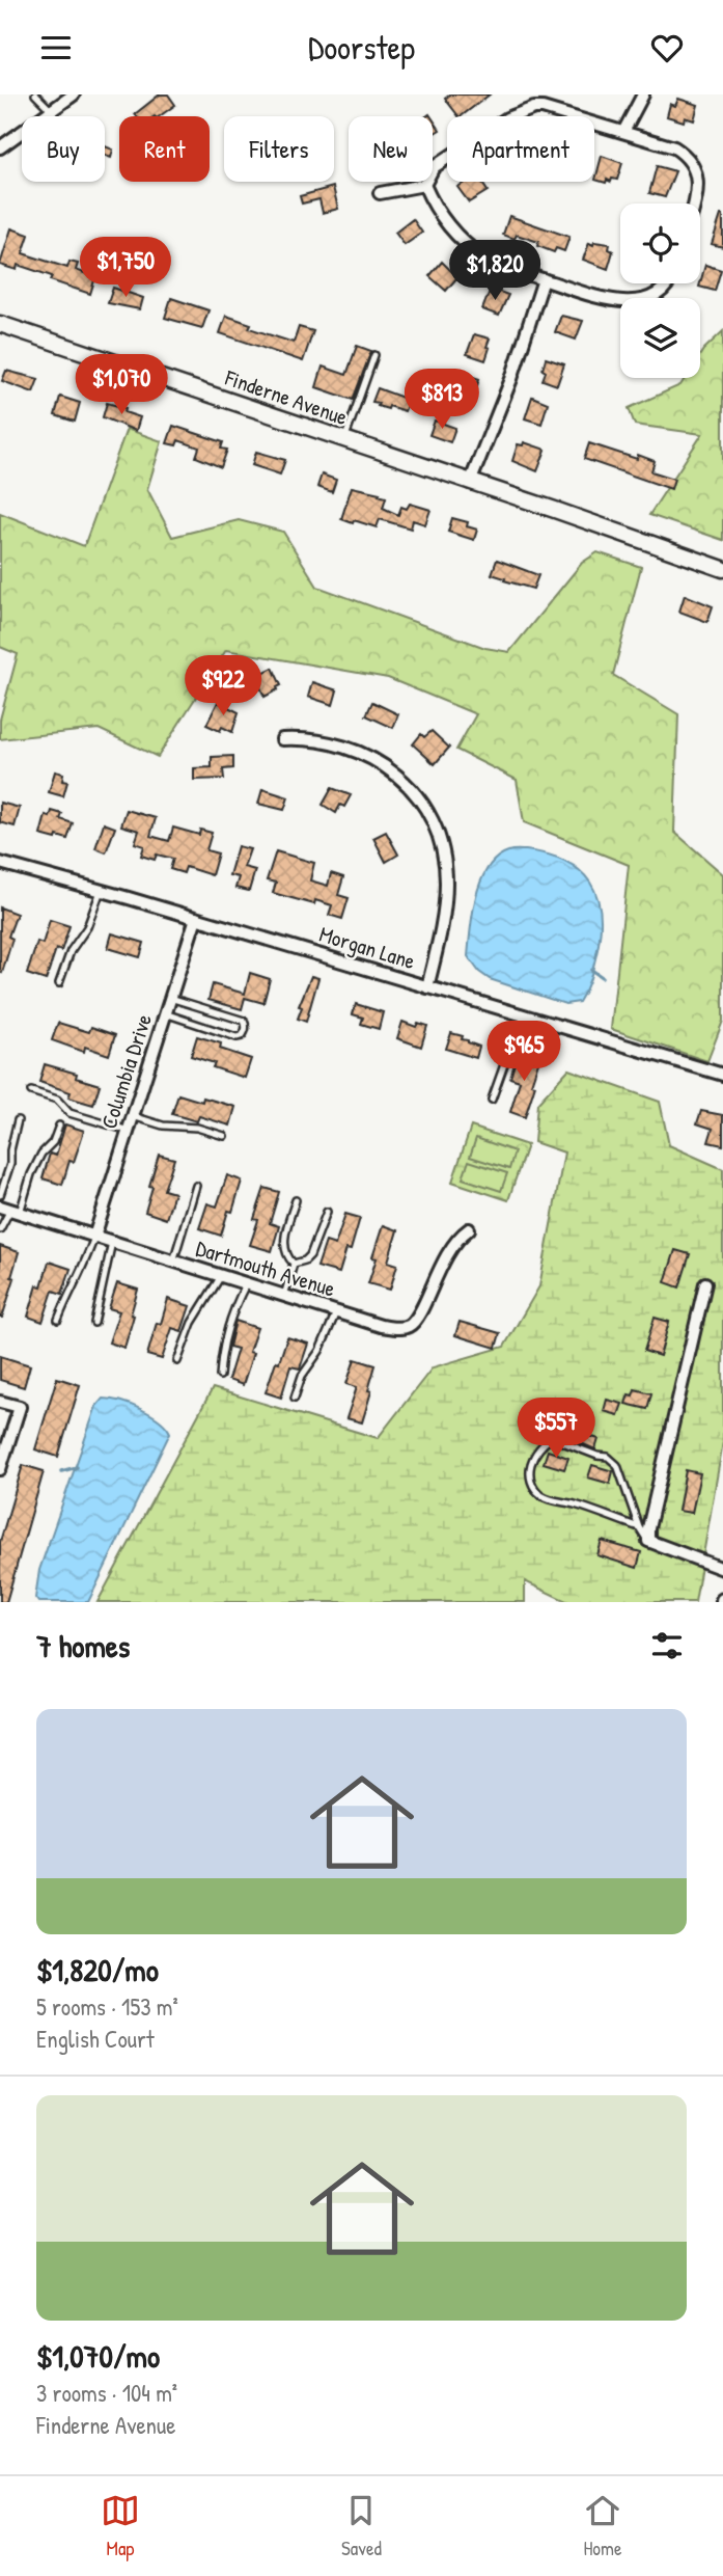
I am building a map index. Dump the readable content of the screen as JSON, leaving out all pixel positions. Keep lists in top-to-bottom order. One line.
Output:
{"streets":{"main road":["Finderne Avenue"],"street":["Morgan Lane","Columbia Drive","Dartmouth Avenue"]},"crossings":[["Morgan Lane","Columbia Drive"],["Columbia Drive","Dartmouth Avenue"]],"page":{"header":"Doorstep","chip":["Buy","Rent","Filters","New","Apartment"],"price":["$1,750","$1,820","$1,070","$813","$922","$965","$557"],"heading":"7 homes","list":[{"name":"$1,820/mo","note":"5 rooms · 153 m² · English Court"},{"name":"$1,070/mo","note":"3 rooms · 104 m² · Finderne Avenue"}],"tabs":["Map","Saved","Home"]}}
